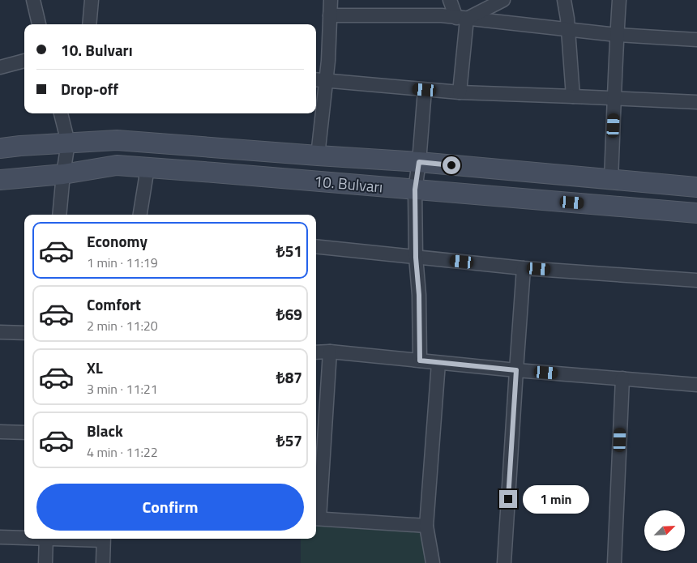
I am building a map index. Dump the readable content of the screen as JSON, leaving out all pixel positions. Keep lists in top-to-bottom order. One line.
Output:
{"streets":{"main road":["10. Bulvarı"]},"north":"top right","page":{"banner":["10. Bulvarı","Drop-off"],"list":[{"name":"Economy","note":"1 min · 11:19","value":"₺51"},{"name":"Comfort","note":"2 min · 11:20","value":"₺69"},{"name":"XL","note":"3 min · 11:21","value":"₺87"},{"name":"Black","note":"4 min · 11:22","value":"₺57"}],"buttons":"Confirm","bubble":"1 min"}}
